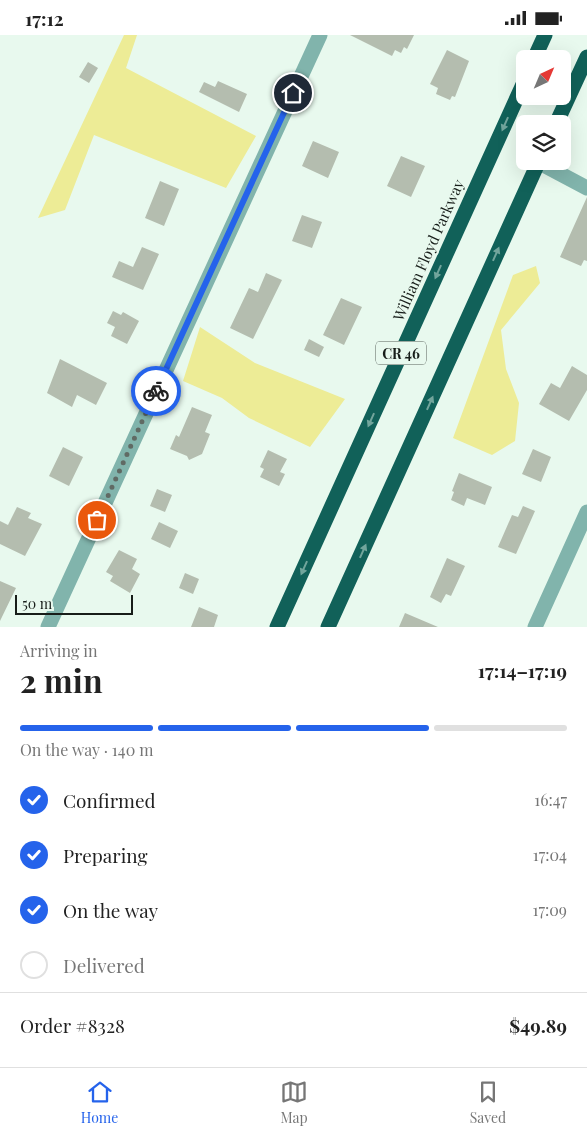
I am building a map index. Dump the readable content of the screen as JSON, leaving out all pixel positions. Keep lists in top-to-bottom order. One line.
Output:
{"streets":{"highway":["William Floyd Parkway","CR 46"]},"scale_bar":"50 m","north":"top right","page":{"status":"17:12","scale":"50 m","heading":["2 min","Arriving in","17:14–17:19"],"panel":["Order #8328","$49.89"],"bar":"On the way · 140 m","list":[["Confirmed","16:47"],["Preparing","17:04"],["On the way","17:09"],"Delivered"],"tabs":["Home","Map","Saved"]}}
